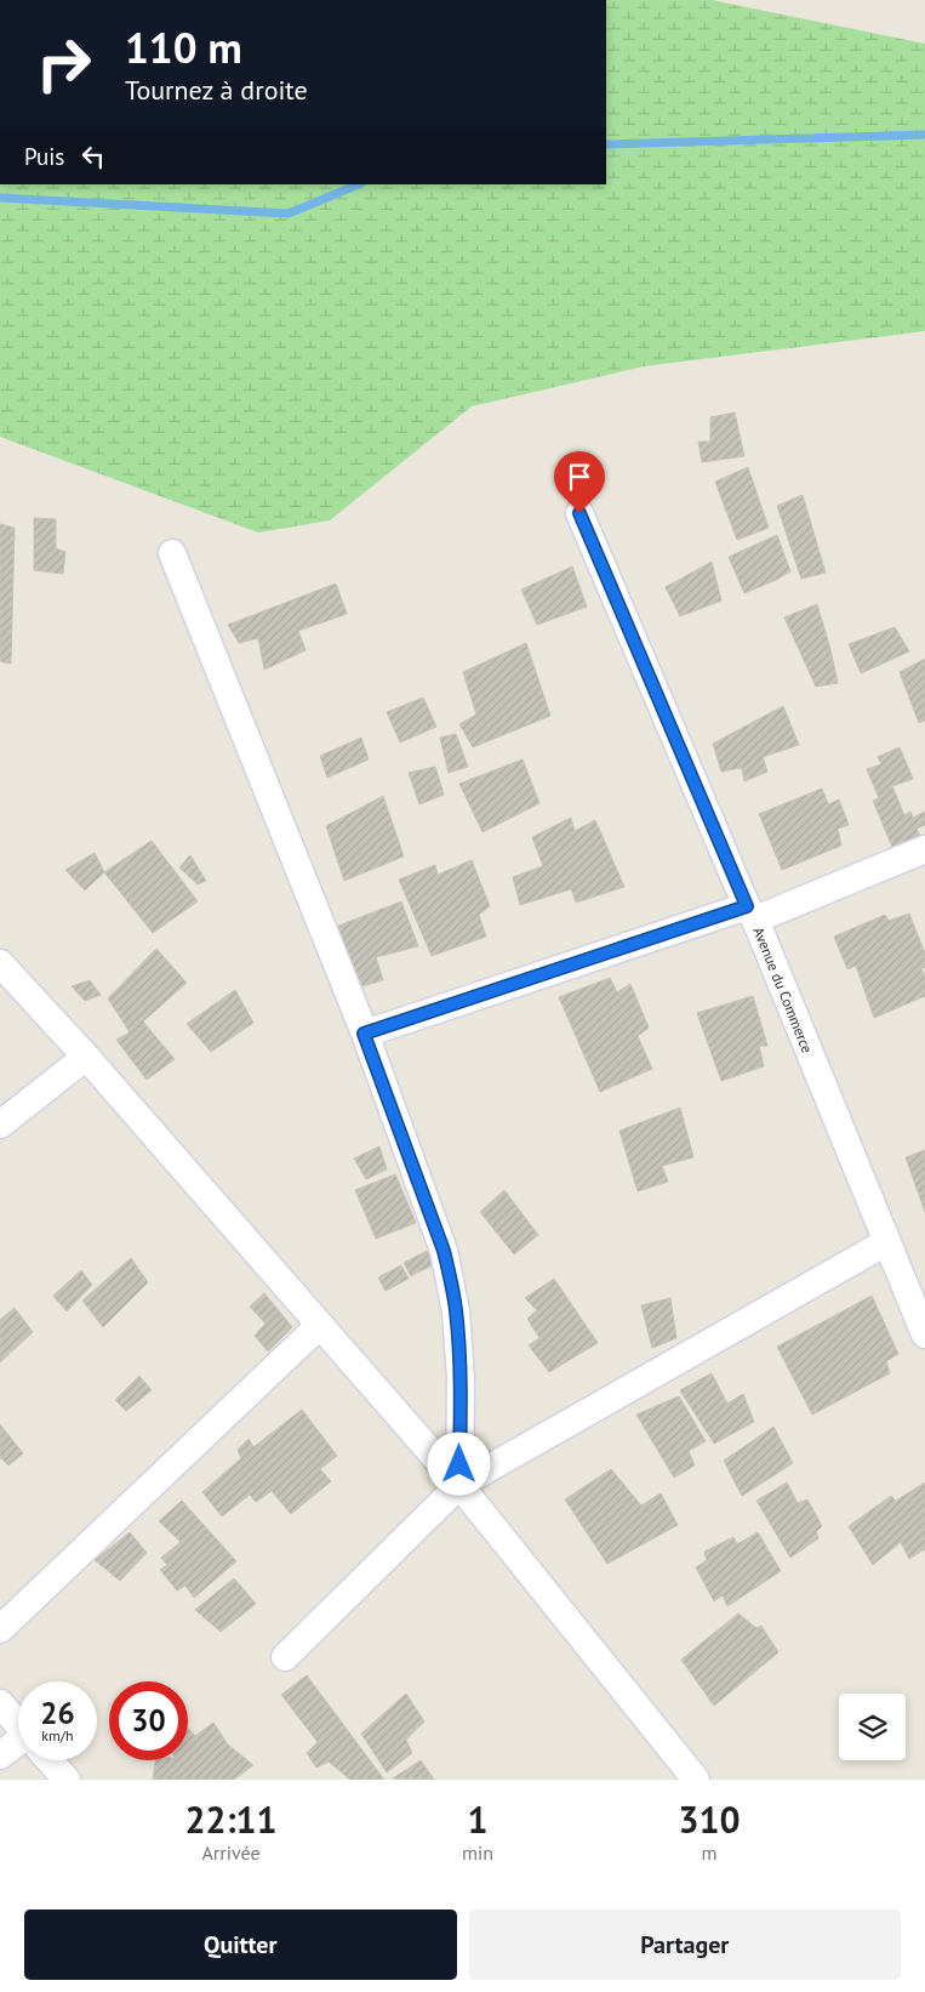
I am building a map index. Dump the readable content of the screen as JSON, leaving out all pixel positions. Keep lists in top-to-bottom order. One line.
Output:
{"streets":{"street":["Avenue du Commerce"]},"page":{"turn":["110 m","Tournez à droite"],"then":"Puis","speed":"26 km/h","limit":"30","eta":["22:11","Arrivée","1","min","310","m"],"buttons":["Quitter","Partager"]}}
